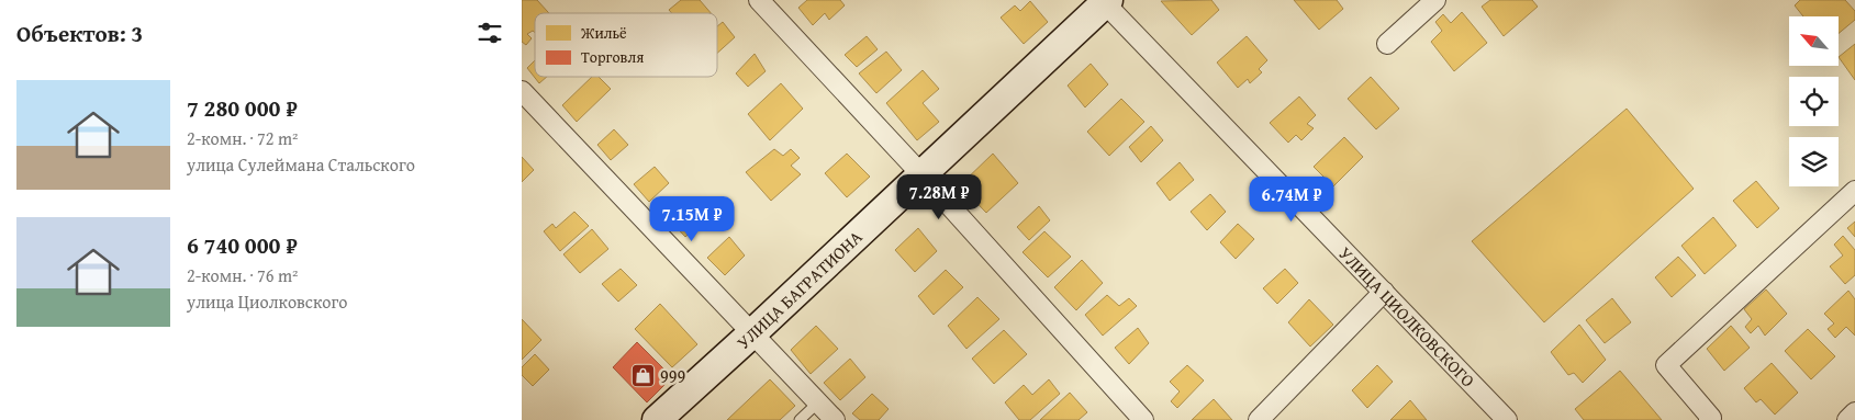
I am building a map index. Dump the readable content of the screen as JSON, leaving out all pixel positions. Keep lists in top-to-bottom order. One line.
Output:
{"streets":{"street":["УЛИЦА БАГРАТИОНА","УЛИЦА ЦИОЛКОВСКОГО"]},"crossings":[["УЛИЦА БАГРАТИОНА","УЛИЦА ЦИОЛКОВСКОГО"]],"places":{"shop":["999"]},"legend":["Жильё","Торговля"],"north":"top left","page":{"heading":"Объектов: 3","list":[{"name":"7 280 000 ₽","note":"2-комн. · 72 m² · улица Сулеймана Стальского"},{"name":"6 740 000 ₽","note":"2-комн. · 76 m² · улица Циолковского"}],"price":["7.28M ₽","6.74M ₽","7.15M ₽"]}}
